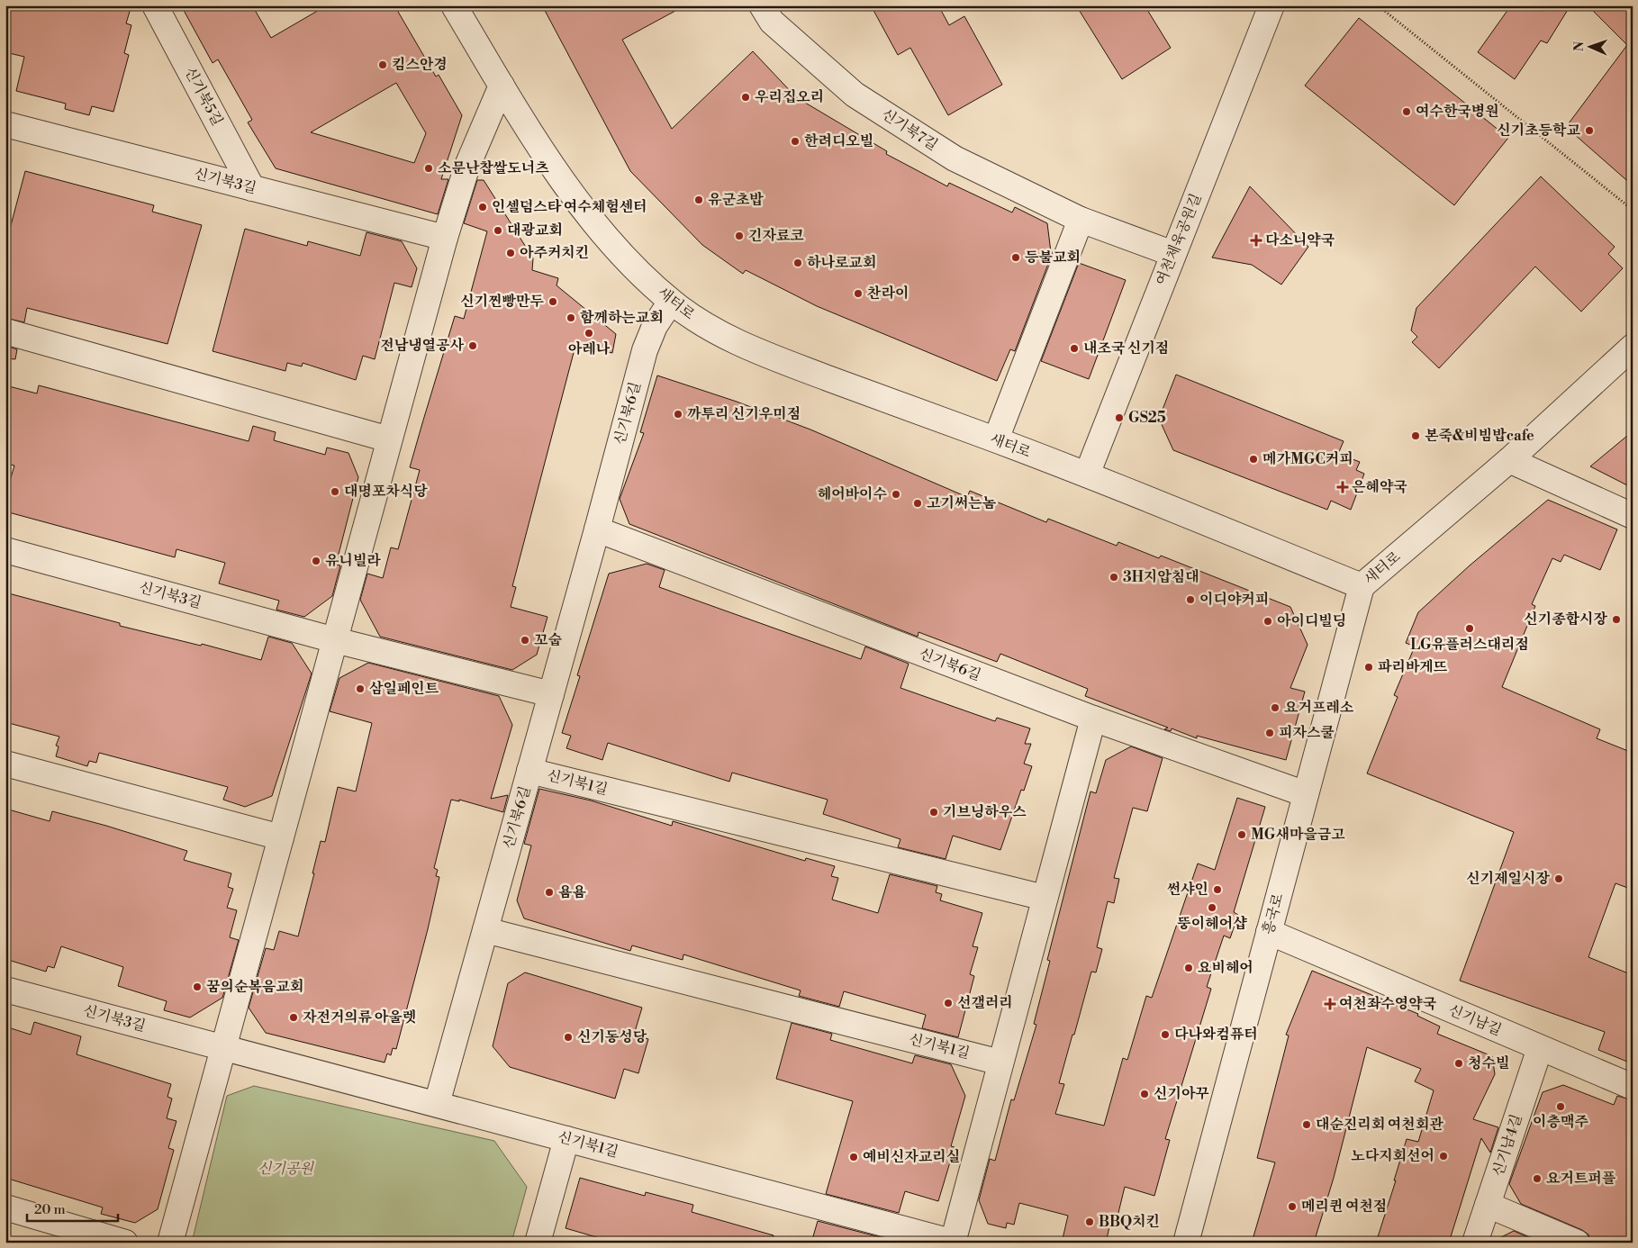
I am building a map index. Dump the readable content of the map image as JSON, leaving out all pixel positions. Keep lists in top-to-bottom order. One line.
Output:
{"streets":{"street":["신기북5길","신기북7길","신기북3길","여천체육공원길","새터로","신기북6길","신기북1길","흥국로","신기남길","신기남4길"]},"crossings":[["신기북5길","신기북3길"],["신기북7길","여천체육공원길"],["신기북3길","신기북6길"],["신기북3길","신기북1길"],["여천체육공원길","새터로"],["새터로","신기북6길"],["새터로","흥국로"],["신기북6길","신기북1길"],["신기북6길","흥국로"],["흥국로","신기남길"],["신기남길","신기남4길"]],"parks":["신기공원"],"places":{"other":["킴스안경","우리집오리","여수한국병원","신기초등학교","한려디오빌","소문난찹쌀도너츠","유군초밥","인셀덤스타 여수체험센터","대광교회","긴자료코","아주커치킨","등불교회","하나로교회","찬라이","신기찐빵만두","함께하는교회","아레나","전남냉열공사","내조국 신기점","까투리 신기우미점","GS25","본죽&비빔밥cafe","메가MGC커피","대명포차식당","헤어바이수","고기써는놈","유니빌라","3H지압침대","이디야커피","신기종합시장","아이디빌딩","LG유플러스대리점","꼬숩","파리바게뜨","삼일페인트","요거프레소","피자스쿨","기브닝하우스","MG새마을금고","신기제일시장","썬샤인","욤욤","뚱이헤어샵","요비헤어","꿈의순복음교회","선갤러리","자전거의류 아울렛","다나와컴퓨터","신기동성당","청수빌","신기아꾸","이층맥주","대순진리회 여천회관","노다지회선어","예비신자교리실","요거트퍼플","메리퀸 여천점","BBQ치킨"],"health":["다소니약국","은혜약국","여천좌수영약국"]},"scale_bar":"20 m","north":"left"}
